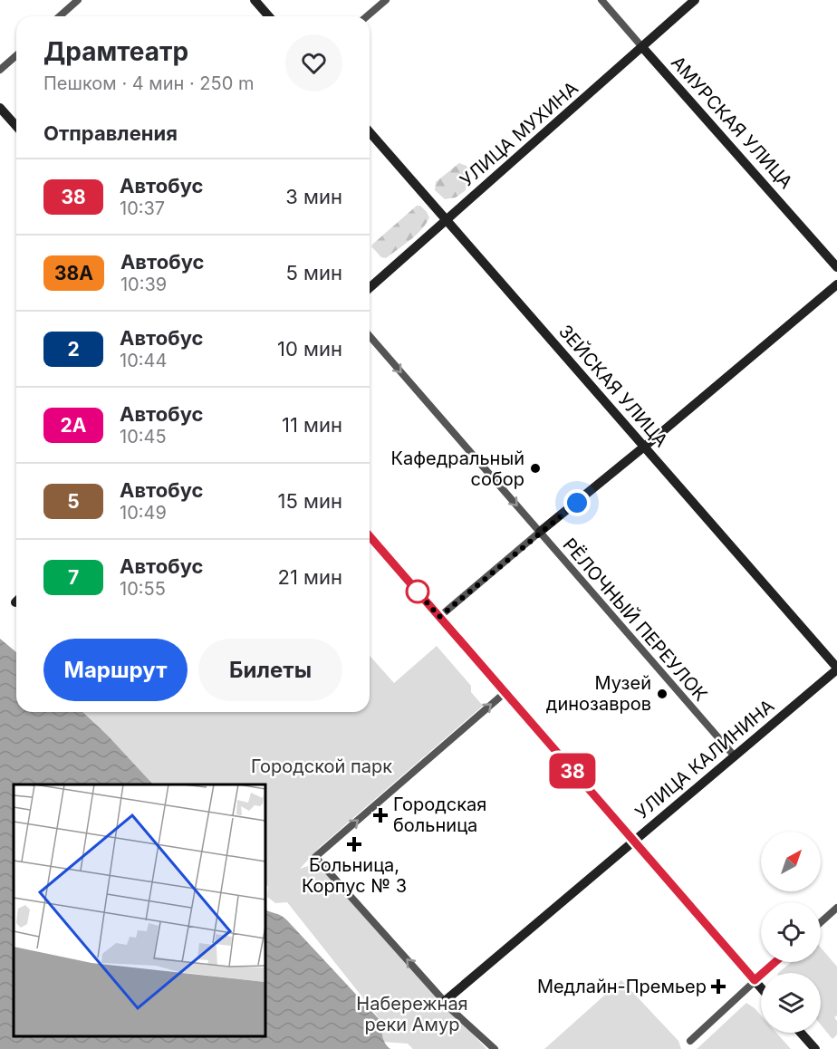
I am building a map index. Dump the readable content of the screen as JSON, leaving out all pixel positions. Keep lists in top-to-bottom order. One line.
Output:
{"streets":{"main road":["АМУРСКАЯ УЛИЦА","УЛИЦА МУХИНА","ЗЕЙСКАЯ УЛИЦА","УЛИЦА КАЛИНИНА"],"street":["РЁЛОЧНЫЙ ПЕРЕУЛОК"]},"crossings":[["АМУРСКАЯ УЛИЦА","УЛИЦА МУХИНА"],["УЛИЦА МУХИНА","ЗЕЙСКАЯ УЛИЦА"],["ЗЕЙСКАЯ УЛИЦА","УЛИЦА КАЛИНИНА"],["РЁЛОЧНЫЙ ПЕРЕУЛОК","УЛИЦА КАЛИНИНА"]],"one_way":["РЁЛОЧНЫЙ ПЕРЕУЛОК"],"parks":["Городской парк","Набережная реки Амур"],"places":{"other":["Кафедральный собор","Музей динозавров"],"health":["Городская больница","Больница, Корпус № 3","Медлайн-Премьер"]},"lines":["bus line 38"],"north":"top right","page":{"on_map":"38","heading":[["Драмтеатр","Пешком · 4 мин · 250 m"],"Отправления"],"list":[{"mark":"38","name":"Автобус","note":"10:37","value":"3 мин"},{"mark":"38А","name":"Автобус","note":"10:39","value":"5 мин"},{"mark":"2","name":"Автобус","note":"10:44","value":"10 мин"},{"mark":"2А","name":"Автобус","note":"10:45","value":"11 мин"},{"mark":"5","name":"Автобус","note":"10:49","value":"15 мин"},{"mark":"7","name":"Автобус","note":"10:55","value":"21 мин"}],"buttons":["Маршрут","Билеты"]}}
